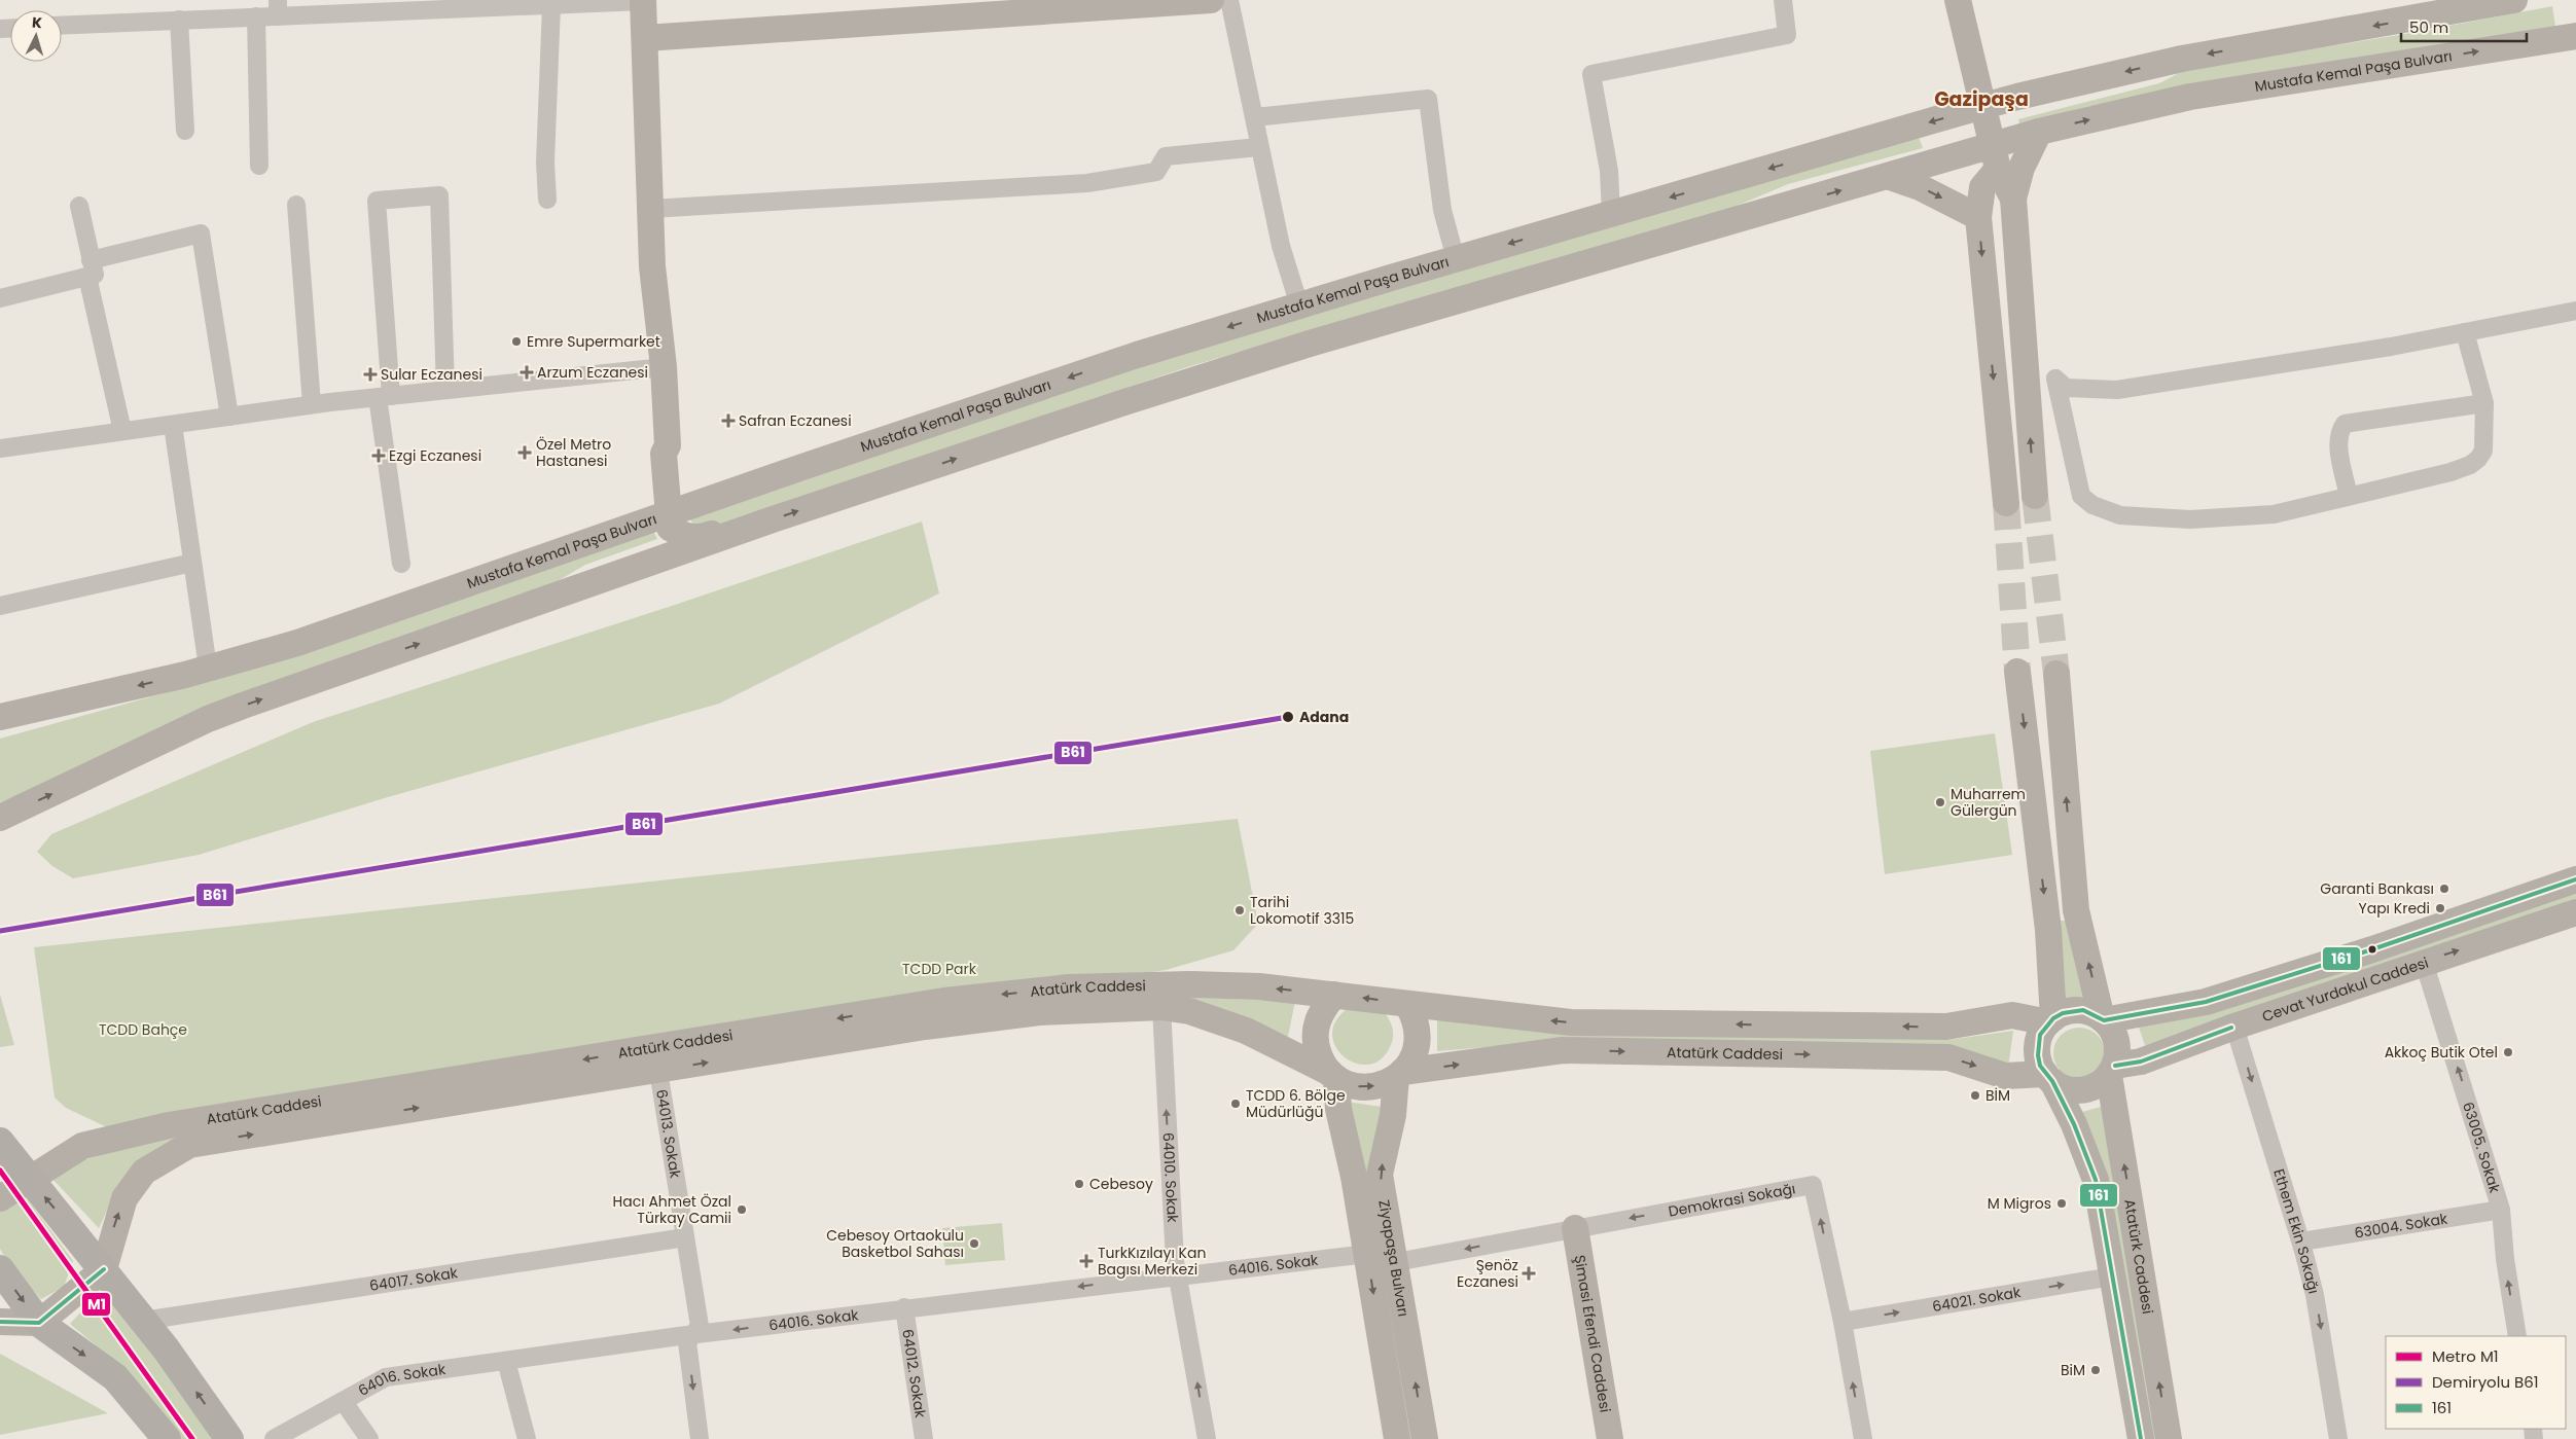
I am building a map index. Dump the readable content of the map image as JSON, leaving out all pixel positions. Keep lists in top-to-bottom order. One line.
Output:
{"streets":{"main road":["Mustafa Kemal Paşa Bulvarı","Atatürk Caddesi","Cevat Yurdakul Caddesi","Ziyapaşa Bulvarı","Şimasi Efendi Caddesi"],"street":["64013. Sokak","63005. Sokak","64010. Sokak","Demokrasi Sokağı","63004. Sokak","Ethem Ekin Sokağı","64016. Sokak","64017. Sokak","64021. Sokak","64012. Sokak"]},"crossings":[["Atatürk Caddesi","Cevat Yurdakul Caddesi"],["Atatürk Caddesi","64013. Sokak"],["Atatürk Caddesi","64010. Sokak"],["Atatürk Caddesi","Ziyapaşa Bulvarı"],["Atatürk Caddesi","64021. Sokak"],["Cevat Yurdakul Caddesi","63005. Sokak"],["Cevat Yurdakul Caddesi","Ethem Ekin Sokağı"],["64013. Sokak","64016. Sokak"],["64013. Sokak","64017. Sokak"],["63005. Sokak","63004. Sokak"],["64010. Sokak","64016. Sokak"],["Demokrasi Sokağı","Ziyapaşa Bulvarı"],["Demokrasi Sokağı","64021. Sokak"],["Demokrasi Sokağı","Şimasi Efendi Caddesi"],["63004. Sokak","Ethem Ekin Sokağı"],["Ziyapaşa Bulvarı","64016. Sokak"],["64016. Sokak","64012. Sokak"]],"one_way":["63005. Sokak","64010. Sokak","Ethem Ekin Sokağı","64016. Sokak","64021. Sokak"],"districts":["Gazipaşa"],"parks":["TCDD Park","TCDD Bahçe"],"places":{"other":["Emre Supermarket","Adana","Muharrem Gülergün","Garanti Bankası","Yapı Kredi","Tarihi Lokomotif 3315","Akkoç Butik Otel","BİM","TCDD 6. Bölge Müdürlüğü","Cebesoy","M Migros","Hacı Ahmet Özal Türkay Camii","Cebesoy Ortaokulu Basketbol Sahası","BiM"],"health":["Arzum Eczanesi","Sular Eczanesi","Safran Eczanesi","Özel Metro Hastanesi","Ezgi Eczanesi","TurkKızılayı Kan Bagısı Merkezi","Şenöz Eczanesi"]},"lines":["rail line B61","transit line 161","metro line M1"],"legend":["Metro M1","Demiryolu B61","161"],"scale_bar":"50 m","north":"top"}
